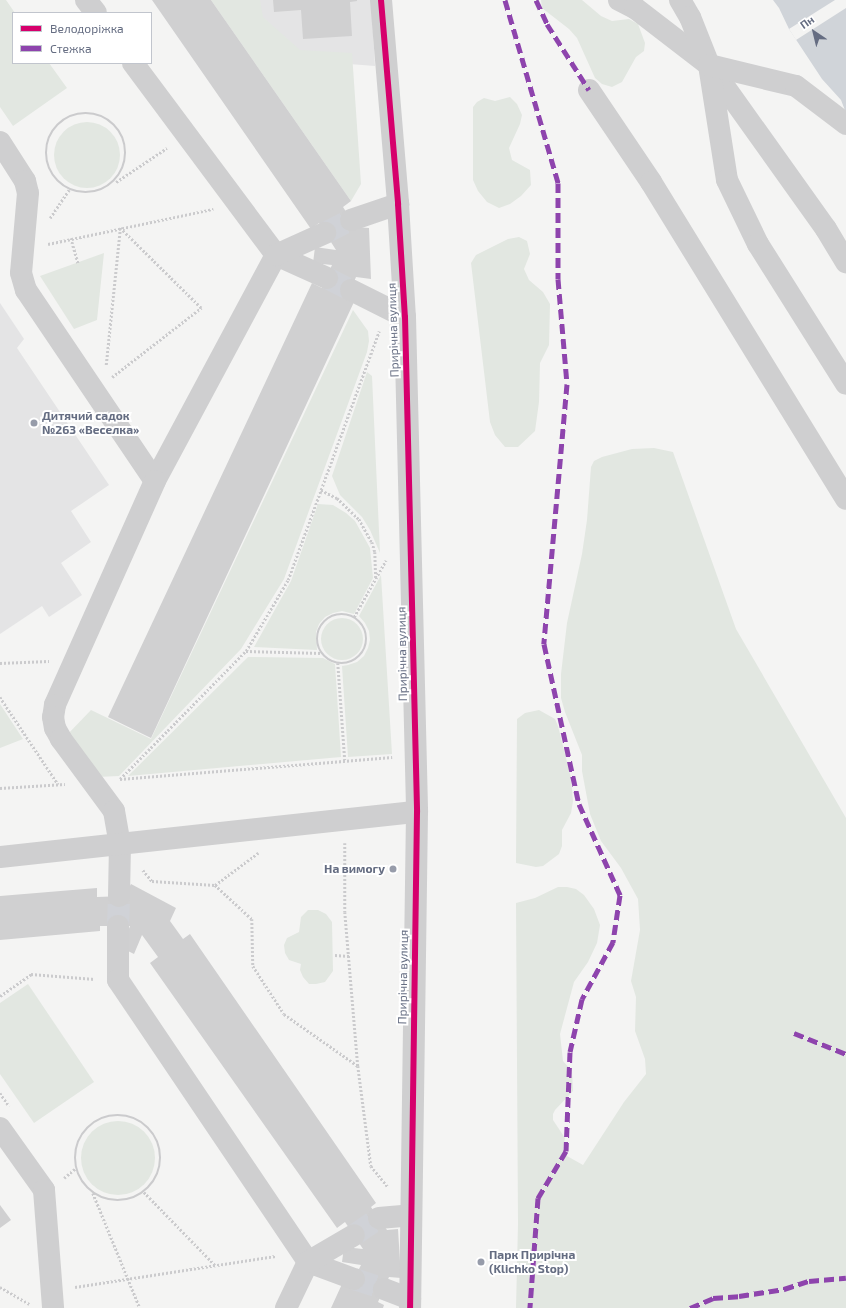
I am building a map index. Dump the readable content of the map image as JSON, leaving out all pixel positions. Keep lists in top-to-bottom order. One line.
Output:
{"streets":{"street":["Прирічна вулиця"]},"places":["Дитячий садок №263 «Веселка»","На вимогу","Парк Прирічна (Klichko Stop)"],"legend":["Велодоріжка","Стежка"],"north":"top left"}
